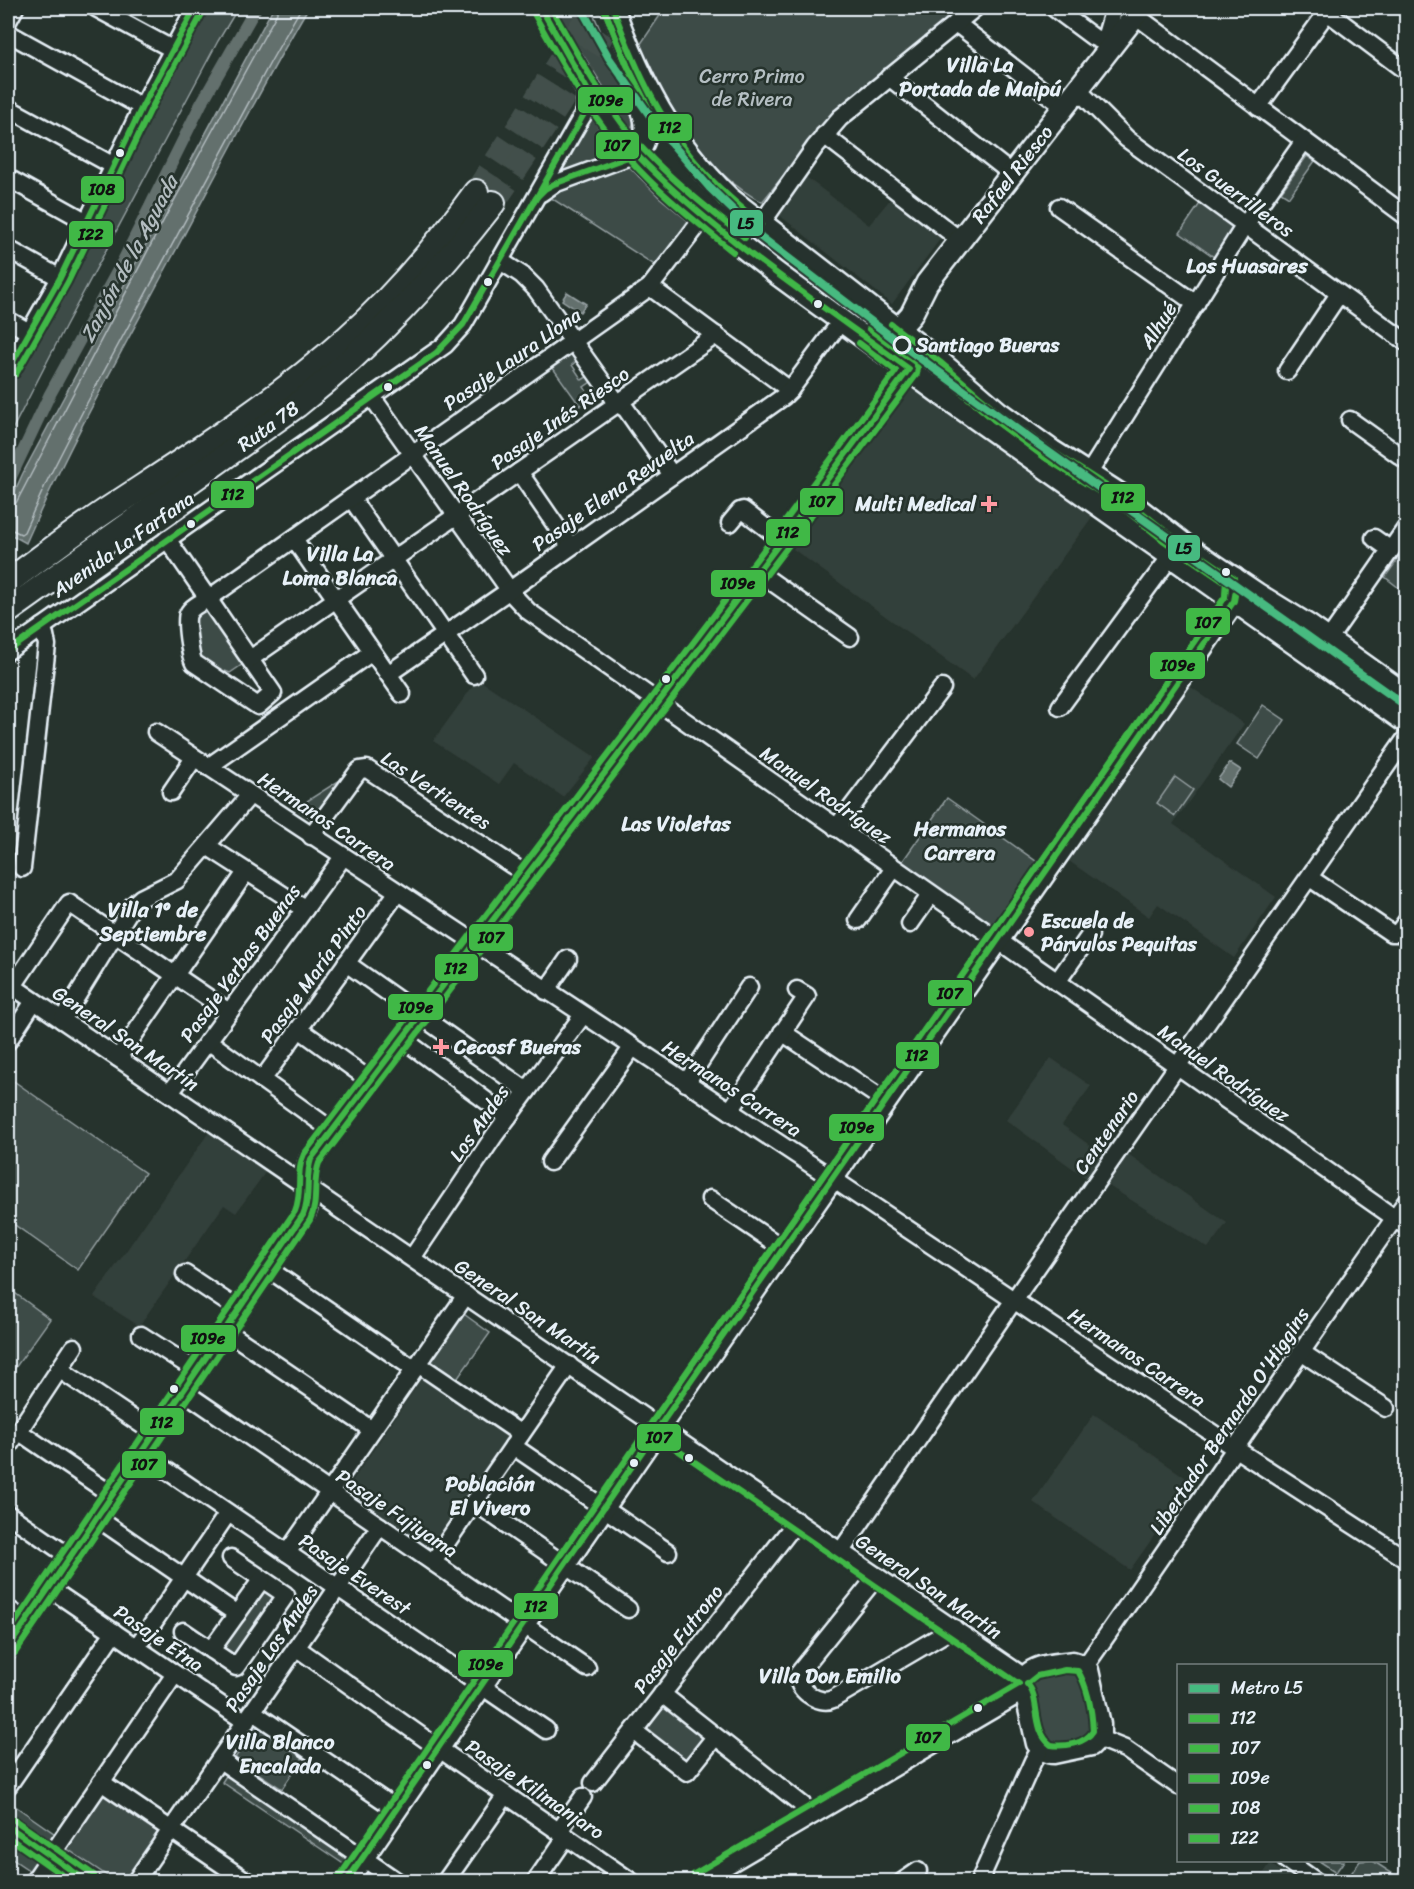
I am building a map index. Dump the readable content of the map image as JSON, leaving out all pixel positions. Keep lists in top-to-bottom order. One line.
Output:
{"streets":{"highway":["Ruta 78"],"main road":["Rafael Riesco"],"street":["Los Guerrilleros","Alhué","Pasaje Laura Llona","Pasaje Inés Riesco","Manuel Rodríguez","Pasaje Elena Revuelta","Avenida La Farfana","Las Vertientes","Hermanos Carrera","Pasaje Yerbas Buenas","Pasaje María Pinto","General San Martín","Los Andes","Centenario","Libertador Bernardo O'Higgins","Pasaje Fujiyama","Pasaje Everest","Pasaje Etna","Pasaje Futrono","Pasaje Los Andes","Pasaje Kilimanjaro"]},"crossings":[["Rafael Riesco","Los Guerrilleros"],["Los Guerrilleros","Alhué"],["Pasaje Laura Llona","Pasaje Inés Riesco"],["Pasaje Laura Llona","Manuel Rodríguez"],["Pasaje Inés Riesco","Manuel Rodríguez"],["Manuel Rodríguez","Pasaje Elena Revuelta"],["Manuel Rodríguez","Avenida La Farfana"],["Manuel Rodríguez","Centenario"],["Manuel Rodríguez","Libertador Bernardo O'Higgins"],["Las Vertientes","Hermanos Carrera"],["Hermanos Carrera","Pasaje Yerbas Buenas"],["Hermanos Carrera","Pasaje María Pinto"],["Hermanos Carrera","Los Andes"],["Hermanos Carrera","Centenario"],["Hermanos Carrera","Libertador Bernardo O'Higgins"],["Pasaje Yerbas Buenas","General San Martín"],["General San Martín","Los Andes"],["General San Martín","Centenario"],["General San Martín","Libertador Bernardo O'Higgins"],["General San Martín","Pasaje Futrono"],["Pasaje Fujiyama","Pasaje Los Andes"],["Pasaje Everest","Pasaje Los Andes"],["Pasaje Etna","Pasaje Los Andes"],["Pasaje Futrono","Pasaje Kilimanjaro"],["Pasaje Los Andes","Pasaje Kilimanjaro"]],"districts":["Villa La Portada de Maipú","Los Huasares","Villa La Loma Blanca","Las Violetas","Hermanos Carrera","Villa 1º de Septiembre","Población El Vivero","Villa Don Emilio","Villa Blanco Encalada"],"water":["Zanjón de la Aguada"],"parks":["Cerro Primo de Rivera"],"places":{"other":["Santiago Bueras","Escuela de Párvulos Pequitas"],"health":["Multi Medical","Cecosf Bueras"]},"lines":["metro line L5","transit line I12","transit line I09e","transit line I08","transit line I07","transit line I22"],"legend":["Metro L5","I12","I07","I09e","I08","I22"]}
